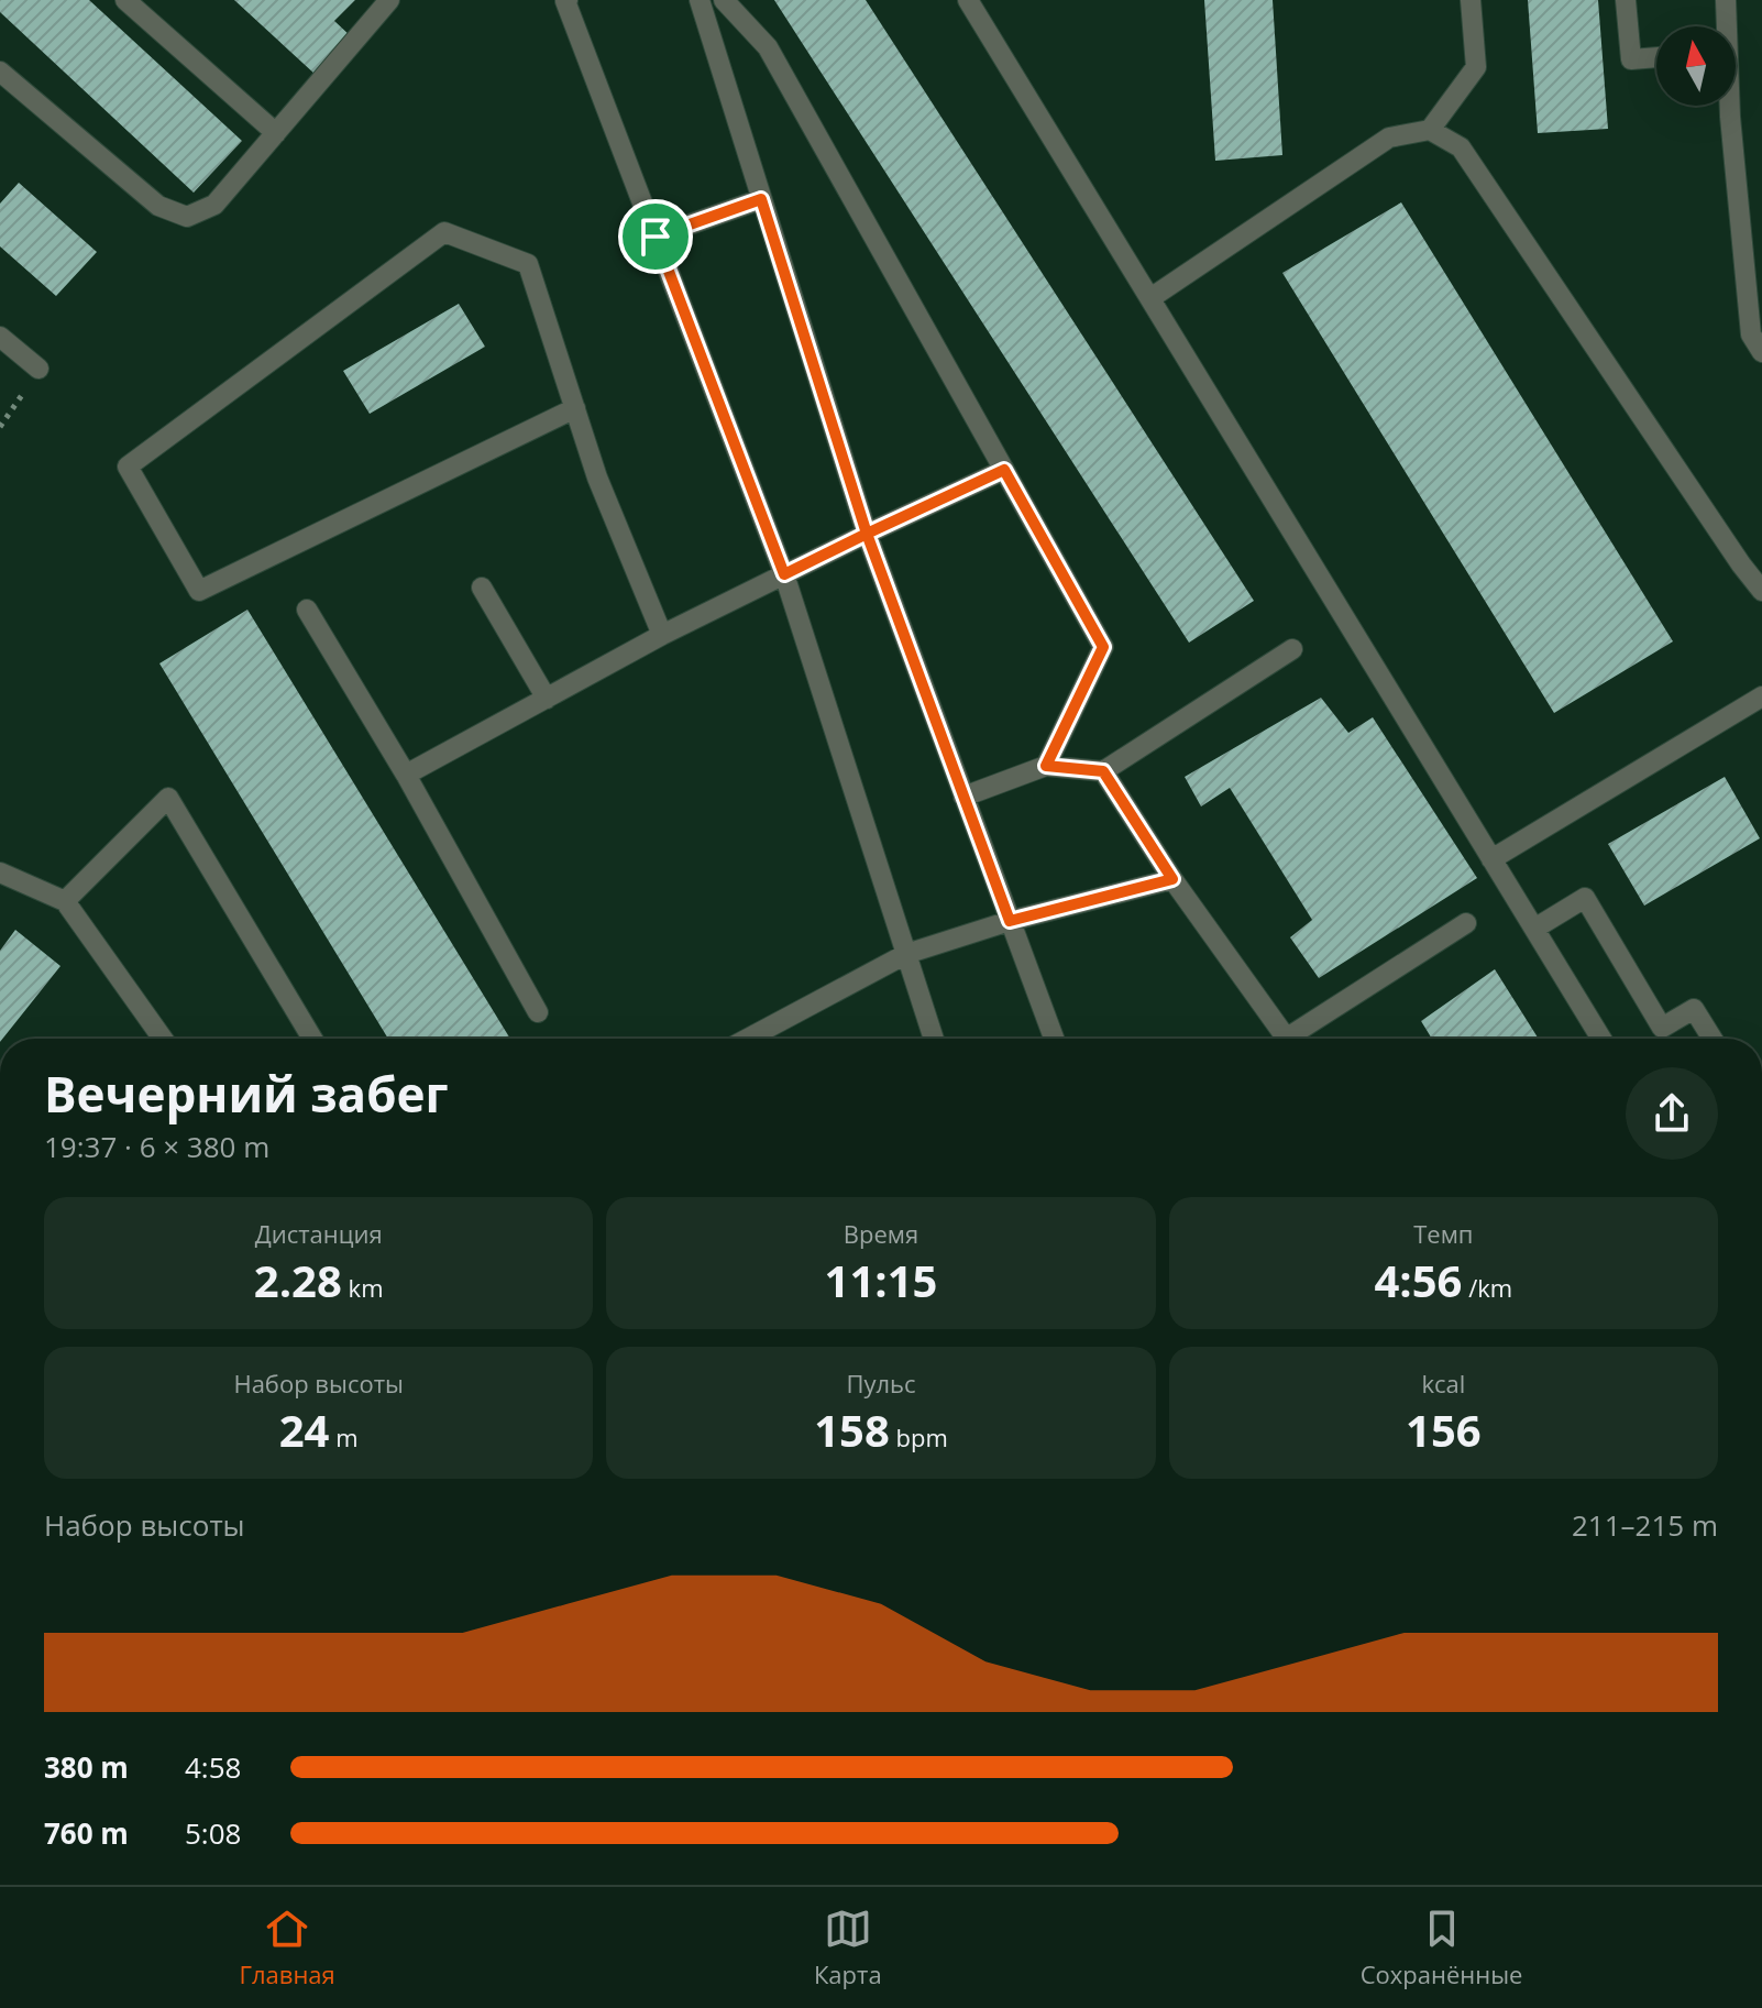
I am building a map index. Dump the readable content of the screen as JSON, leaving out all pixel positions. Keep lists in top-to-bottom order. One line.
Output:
{"north":"top","page":{"heading":["Вечерний забег","19:37 · 6 × 380 m"],"stats":[["Дистанция","2.28 km"],["Время","11:15"],["Темп","4:56 /km"],["Набор высоты","24 m"],["Пульс","158 bpm"],["kcal","156"]],"chart":["Набор высоты","211–215 m"],"list":[{"name":"380 m","note":"4:58"},{"name":"760 m","note":"5:08"}],"tabs":["Главная","Карта","Сохранённые"]}}
